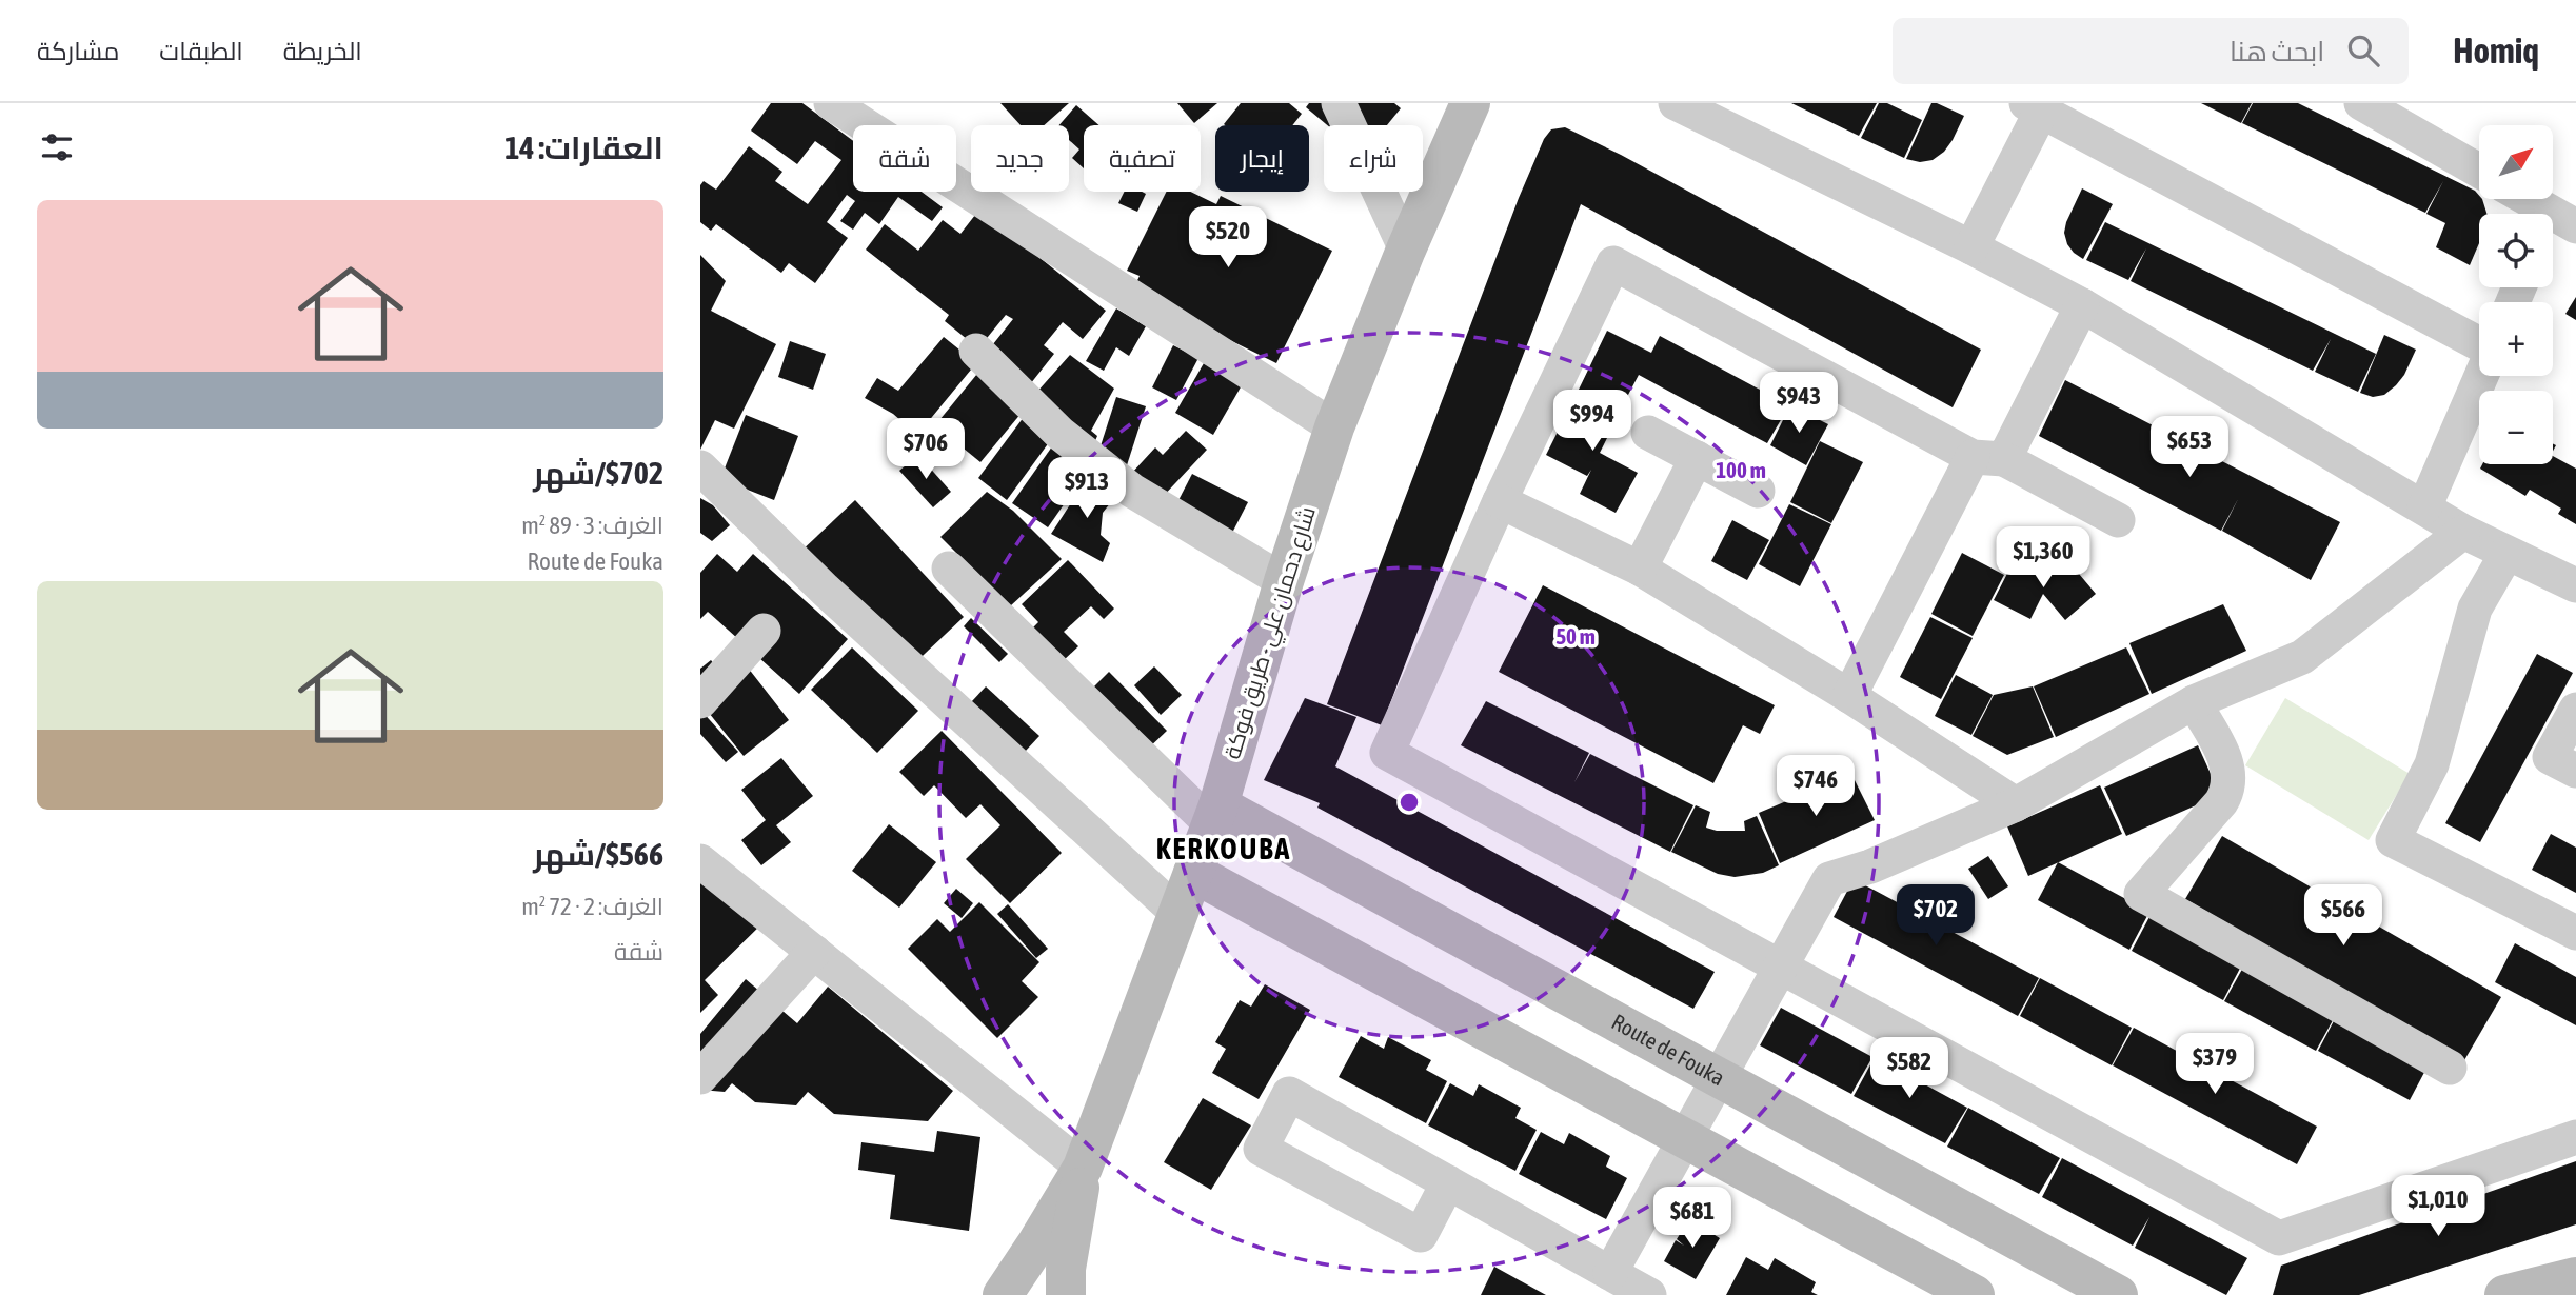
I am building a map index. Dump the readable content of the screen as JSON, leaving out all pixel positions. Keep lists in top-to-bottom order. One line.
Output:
{"streets":{"main road":["شارع دحمان علي - طريق فوكة","Route de Fouka"]},"crossings":[["شارع دحمان علي - طريق فوكة","Route de Fouka"]],"districts":["KERKOUBA"],"north":"top right","page":{"header":"Homiq","search":"ابحث هنا","nav":["الخريطة","الطبقات","مشاركة"],"heading":"العقارات: 14","map_buttons":["+","−"],"chip":["شراء","إيجار","تصفية","جديد","شقة"],"list":[{"name":"$702/شهر","note":"الغرف: 3 · 89 m² · Route de Fouka"},{"name":"$566/شهر","note":"الغرف: 2 · 72 m² · شقة"}],"price":["$520","$943","$994","$653","$706","$913","$1,360","$746","$702","$566","$379","$582","$1,010","$681"]},"rings":["100 m","50 m"]}
